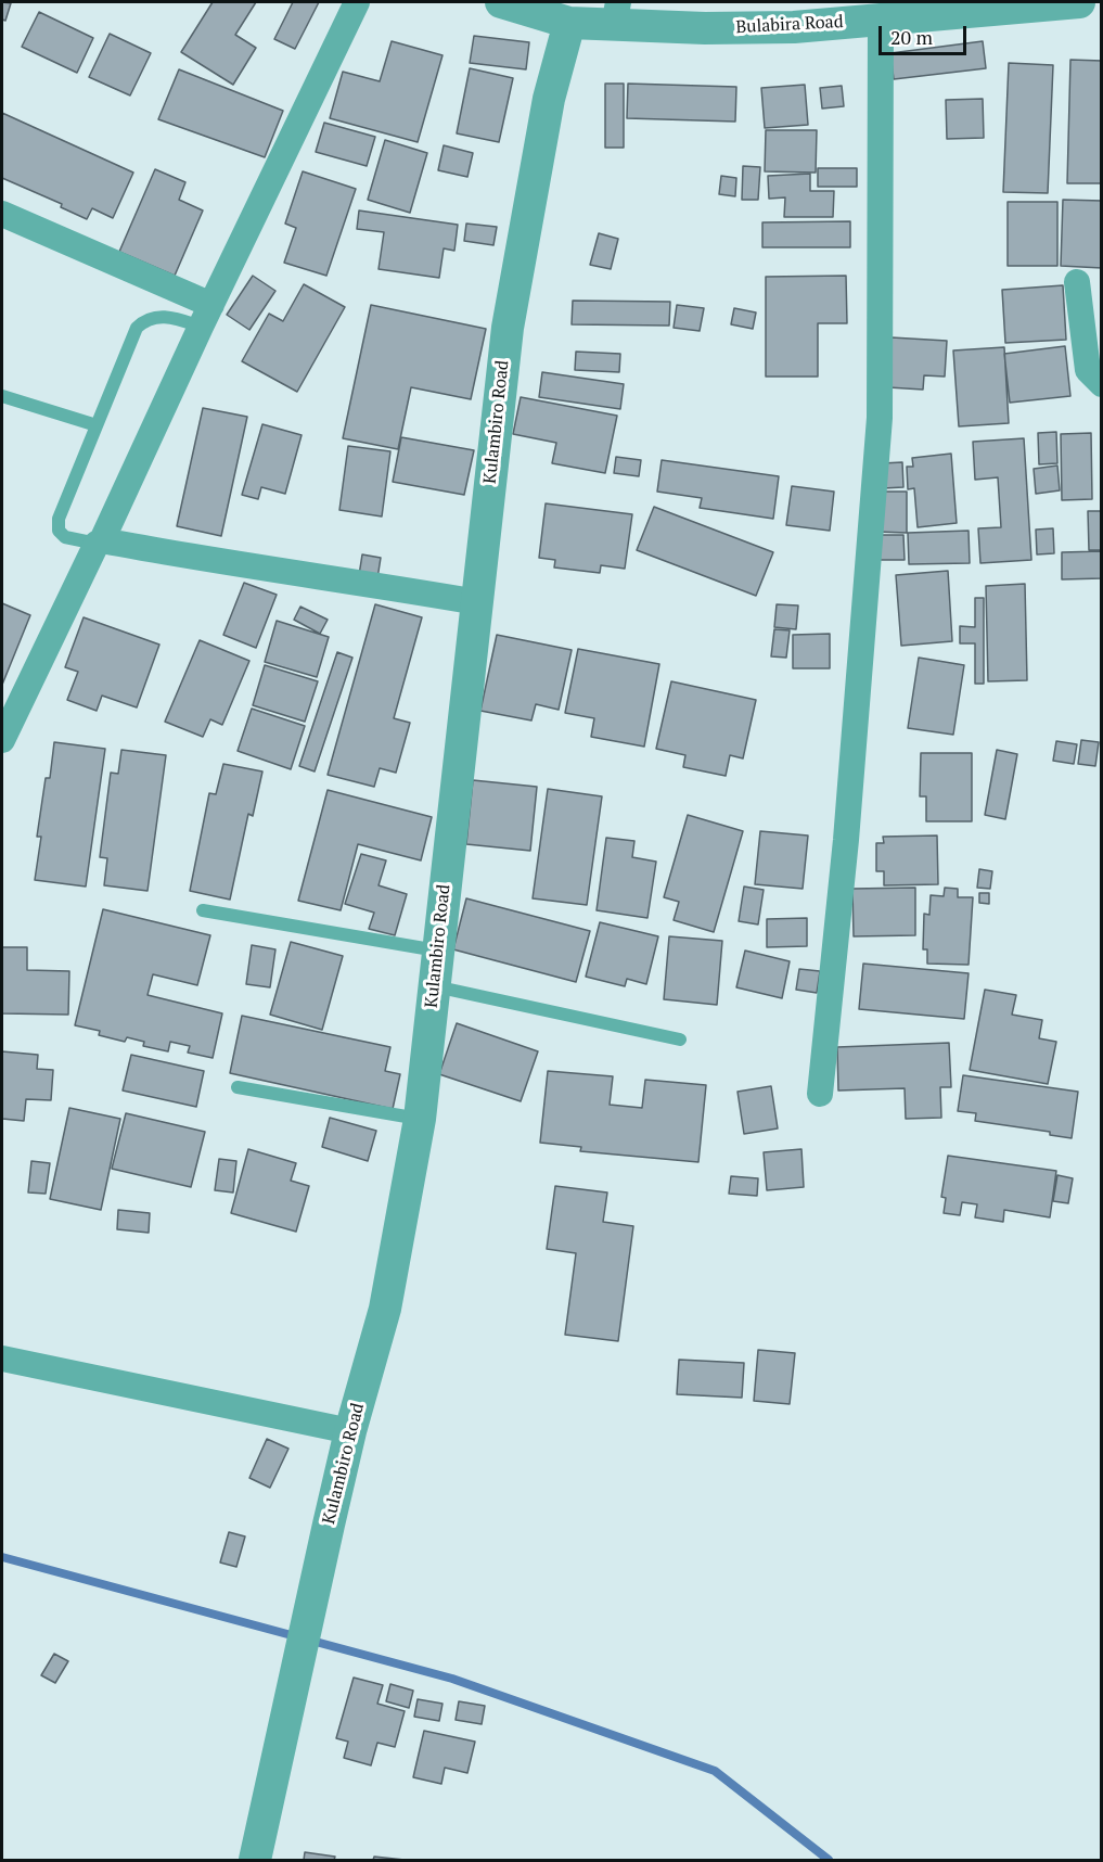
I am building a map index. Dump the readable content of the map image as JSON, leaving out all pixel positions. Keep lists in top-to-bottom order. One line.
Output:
{"streets":{"street":["Bulabira Road","Kulambiro Road"]},"crossings":[["Bulabira Road","Kulambiro Road"]],"scale_bar":"20 m"}
